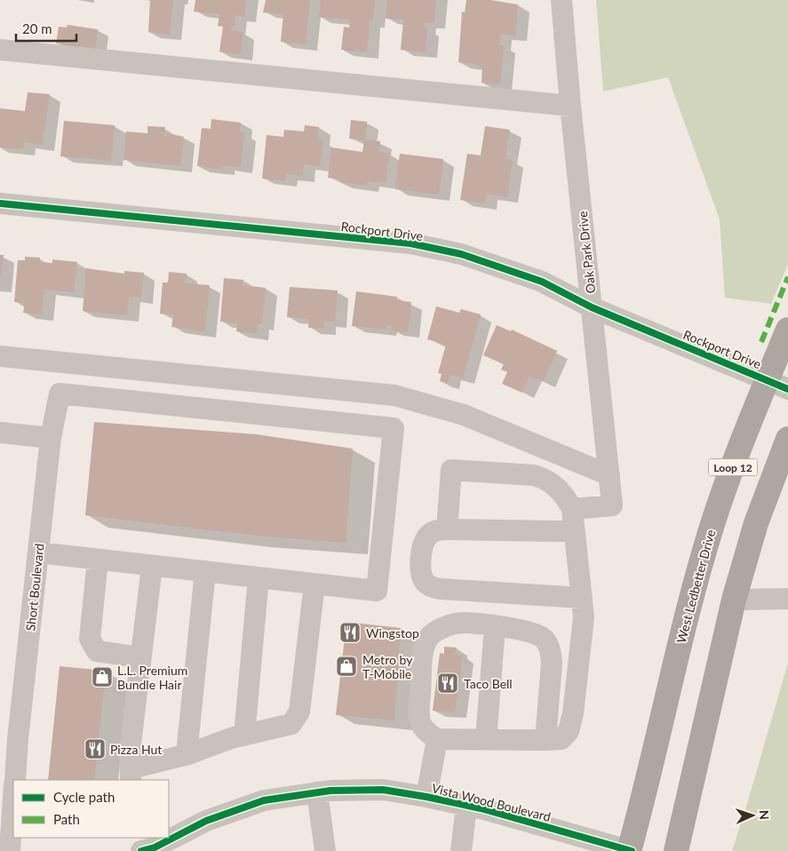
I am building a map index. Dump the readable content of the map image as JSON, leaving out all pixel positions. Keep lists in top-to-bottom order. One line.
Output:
{"streets":{"main road":["Loop 12","West Ledbetter Drive"],"street":["Rockport Drive","Oak Park Drive","Short Boulevard","Vista Wood Boulevard"]},"crossings":[["Rockport Drive","Oak Park Drive"],["Rockport Drive","West Ledbetter Drive"],["West Ledbetter Drive","Vista Wood Boulevard"]],"places":{"restaurant":["Wingstop","Taco Bell","Pizza Hut"],"shop":["Metro by T-Mobile","L.L. Premium Bundle Hair"]},"legend":["Cycle path","Path"],"scale_bar":"20 m","north":"right"}
